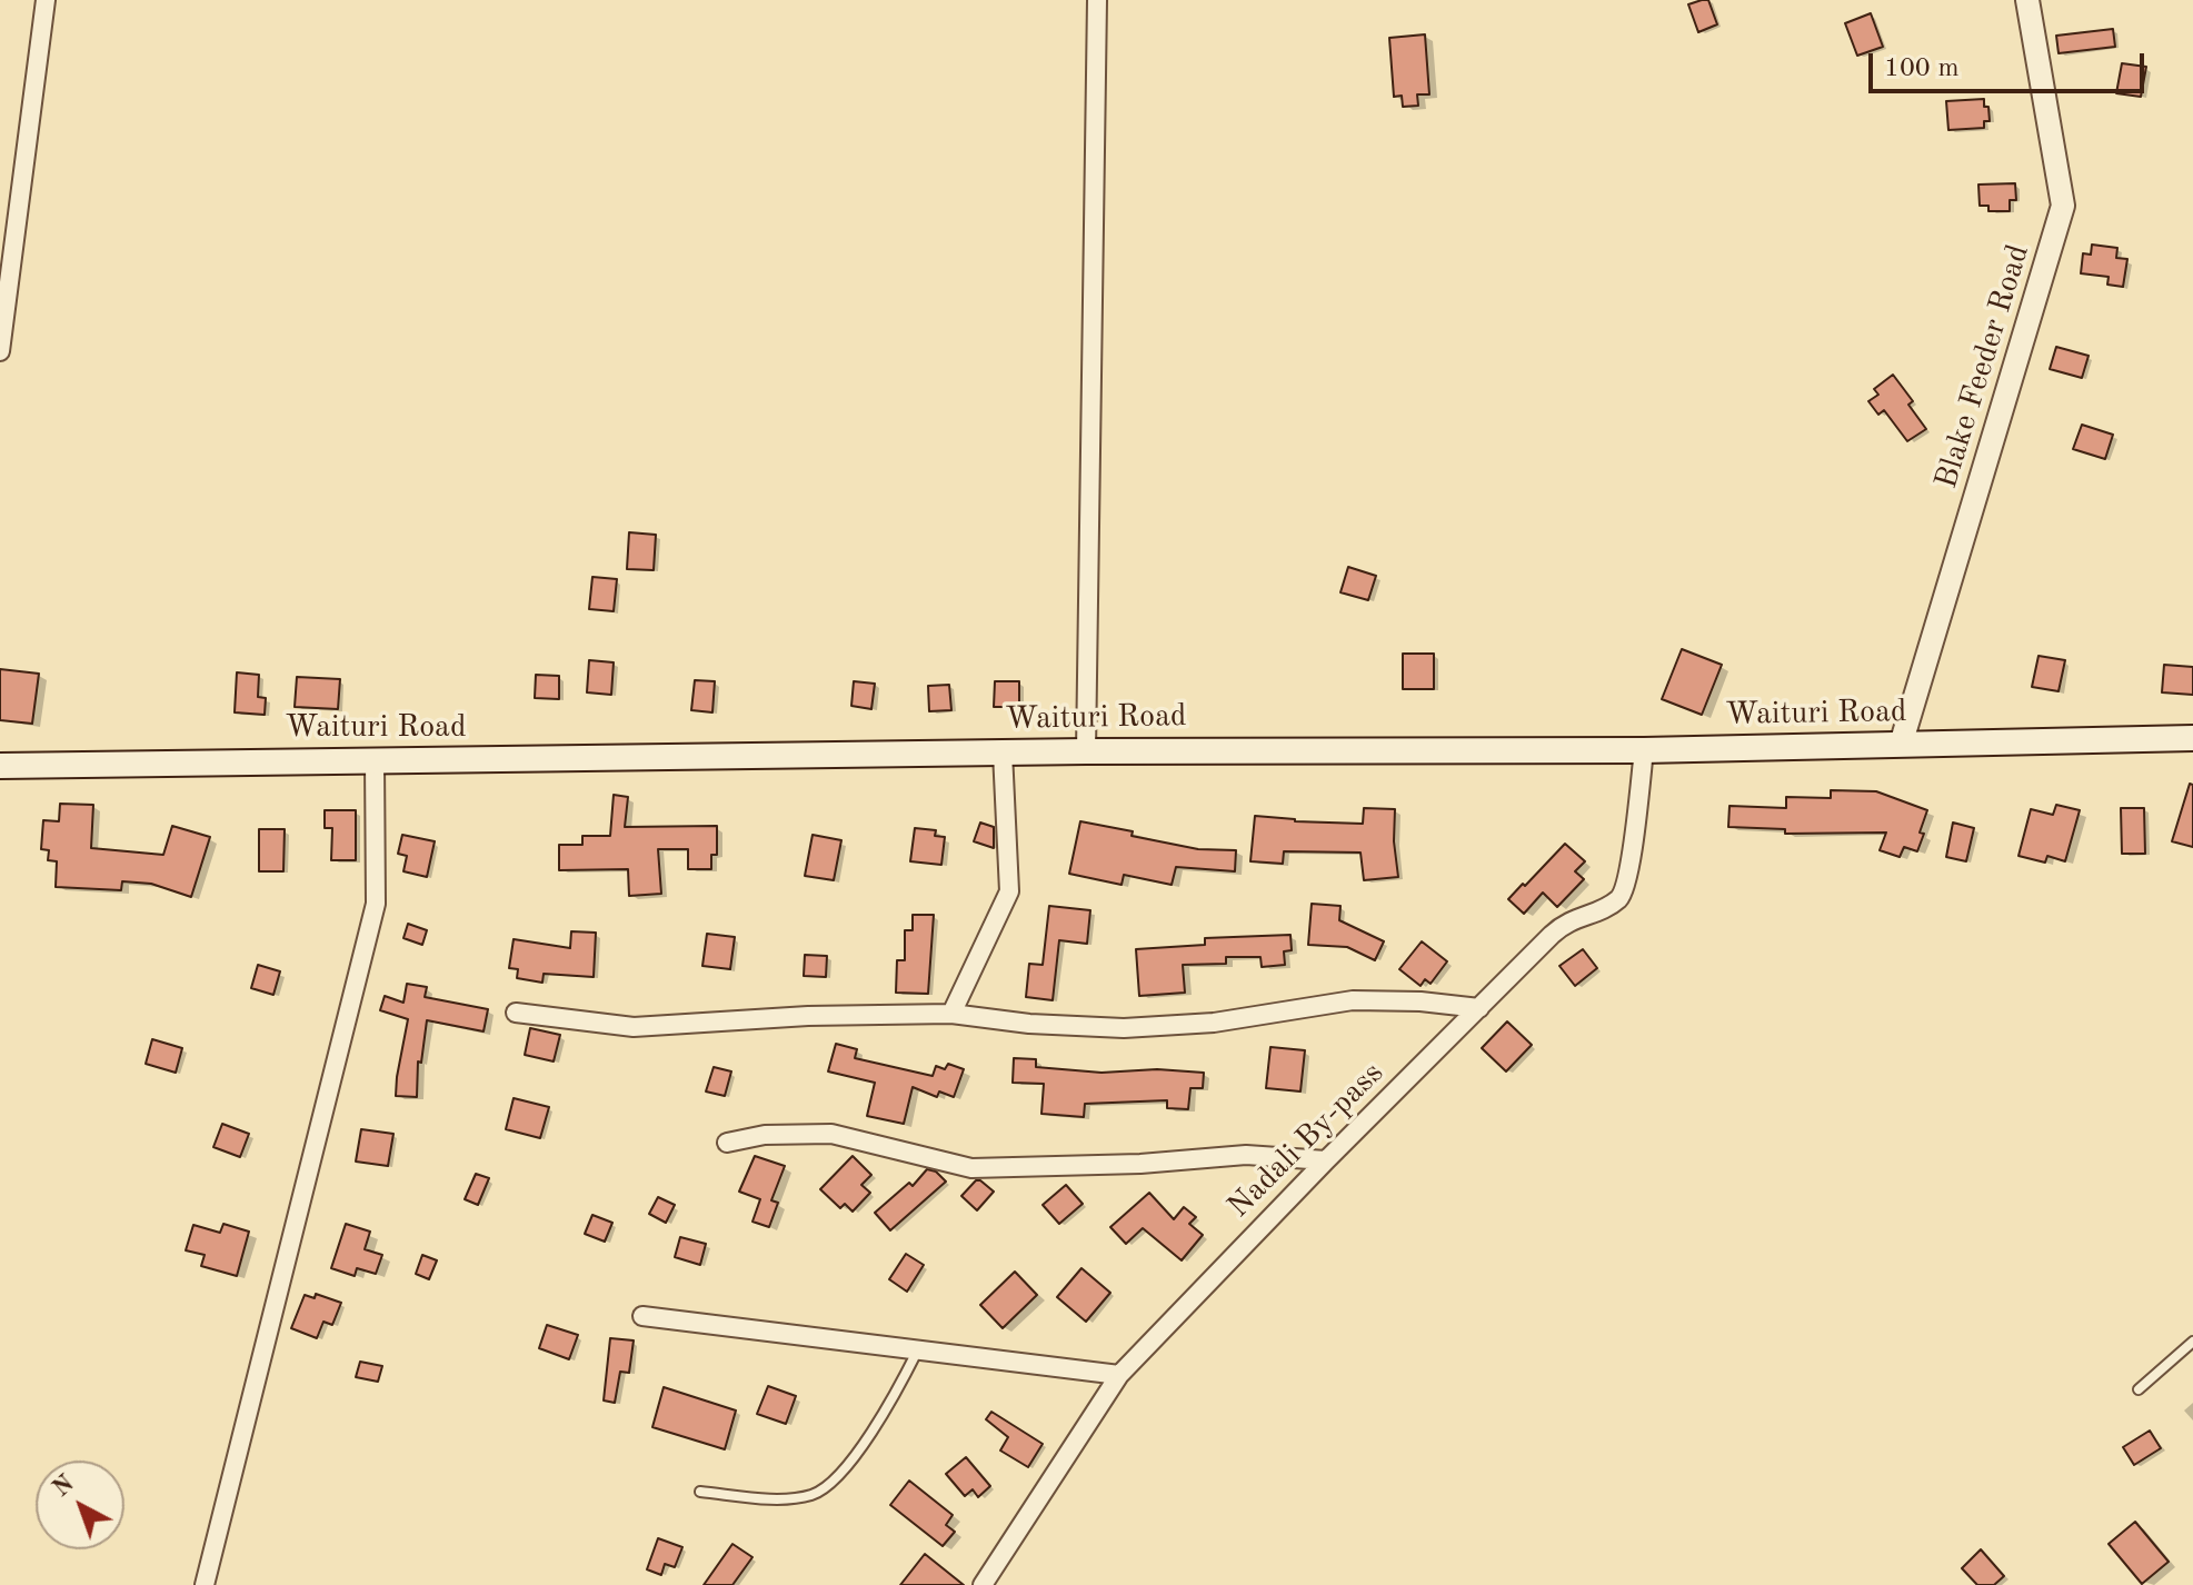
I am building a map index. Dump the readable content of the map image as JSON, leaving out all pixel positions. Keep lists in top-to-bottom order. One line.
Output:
{"streets":{"main road":["Waituri Road"],"street":["Blake Feeder Road","Nadali By-pass"]},"crossings":[["Blake Feeder Road","Waituri Road"],["Waituri Road","Nadali By-pass"]],"scale_bar":"100 m","north":"top left"}
